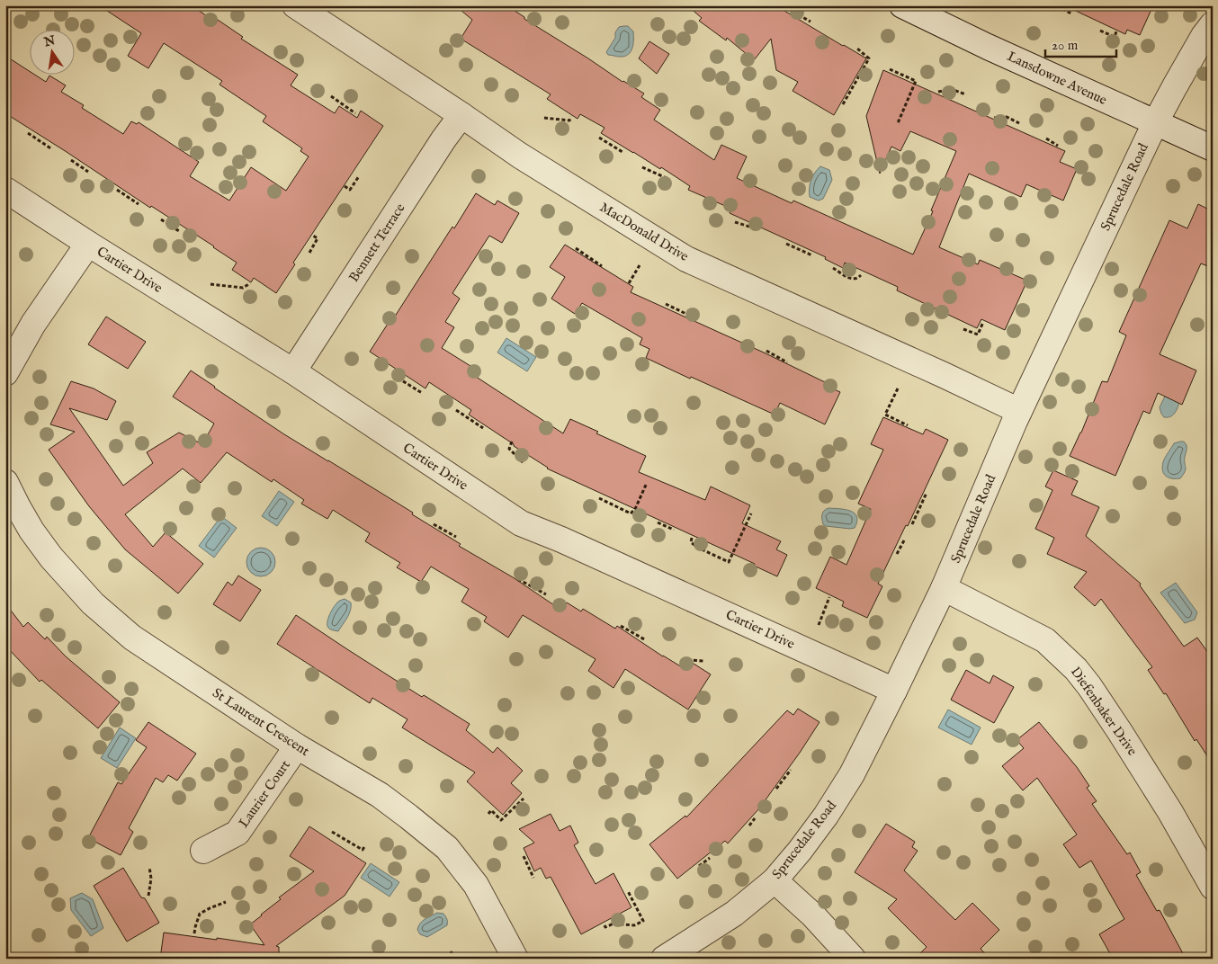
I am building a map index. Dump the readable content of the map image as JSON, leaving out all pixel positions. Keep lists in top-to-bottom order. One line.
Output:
{"streets":{"street":["Lansdowne Avenue","Sprucedale Road","MacDonald Drive","Bennett Terrace","Cartier Drive","Diefenbaker Drive","St Laurent Crescent","Laurier Court"]},"crossings":[["Lansdowne Avenue","Sprucedale Road"],["Sprucedale Road","MacDonald Drive"],["Sprucedale Road","Cartier Drive"],["Sprucedale Road","Diefenbaker Drive"],["MacDonald Drive","Bennett Terrace"],["Bennett Terrace","Cartier Drive"],["St Laurent Crescent","Laurier Court"]],"scale_bar":"20 m","north":"top"}
